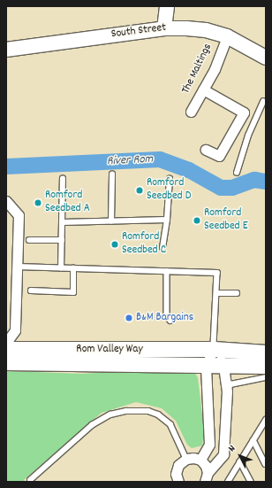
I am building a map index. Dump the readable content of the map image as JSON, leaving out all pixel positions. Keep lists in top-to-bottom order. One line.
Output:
{"streets":{"main road":["Rom Valley Way"],"street":["South Street","The Maltings"]},"crossings":[["South Street","The Maltings"]],"water":["River Rom"],"places":["Romford Seedbed D","Romford Seedbed A","Romford Seedbed E","Romford Seedbed C","B&M Bargains"],"north":"top left"}
